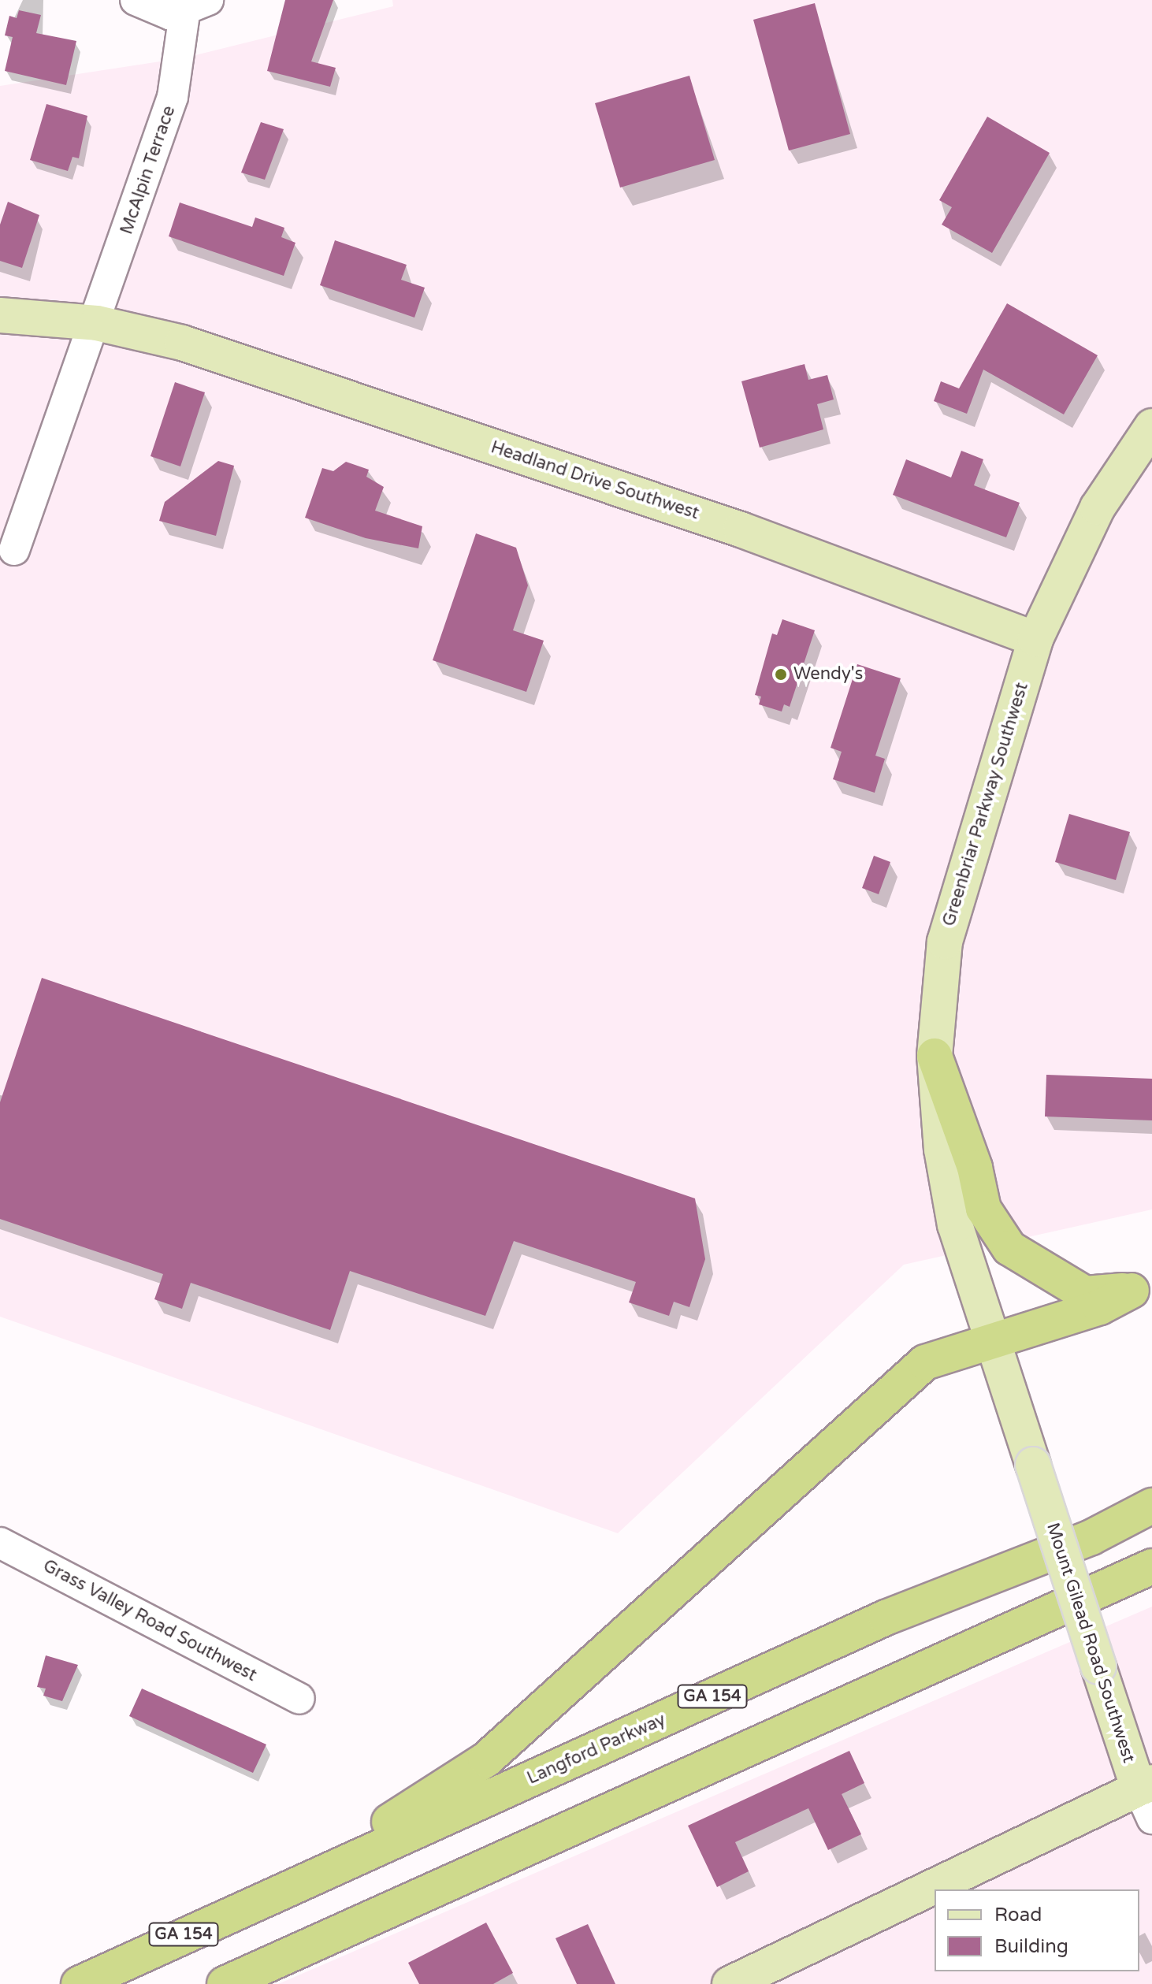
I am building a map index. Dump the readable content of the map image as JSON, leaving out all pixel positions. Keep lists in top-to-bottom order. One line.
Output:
{"streets":{"highway":["GA 154","Langford Parkway"],"main road":["Headland Drive Southwest","Greenbriar Parkway Southwest","Mount Gilead Road Southwest"],"street":["McAlpin Terrace","Grass Valley Road Southwest"]},"crossings":[["McAlpin Terrace","Headland Drive Southwest"],["Headland Drive Southwest","Greenbriar Parkway Southwest"],["Greenbriar Parkway Southwest","Mount Gilead Road Southwest"]],"places":["Wendy's"],"legend":["Road","Building"]}
